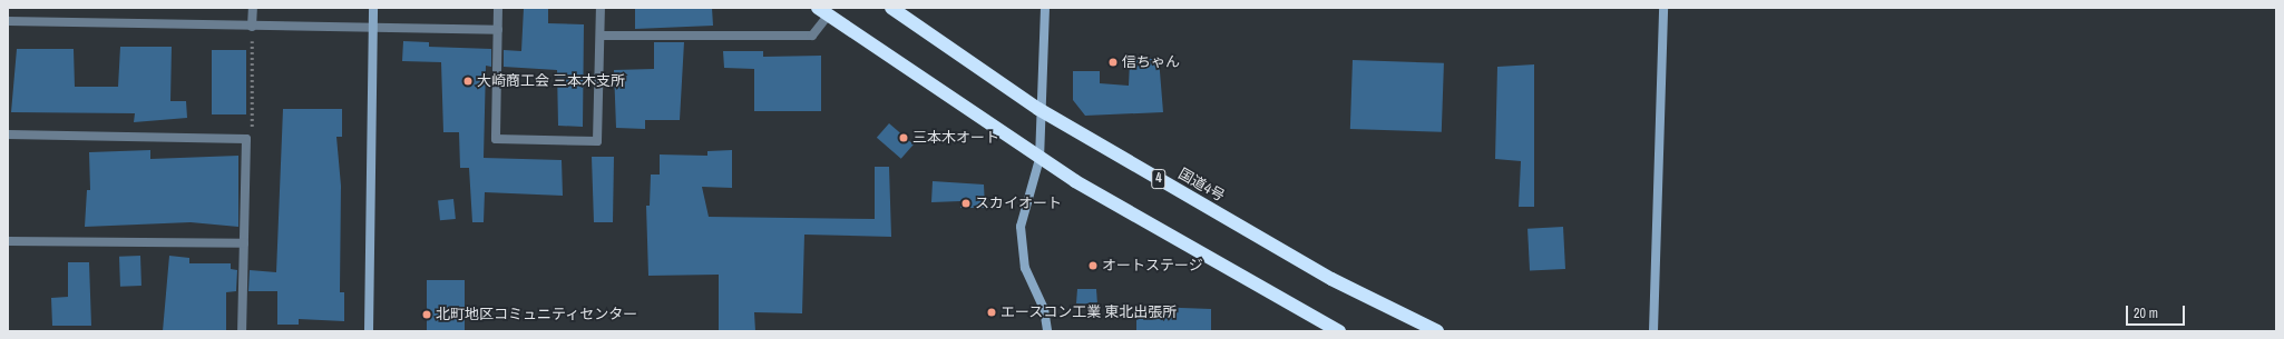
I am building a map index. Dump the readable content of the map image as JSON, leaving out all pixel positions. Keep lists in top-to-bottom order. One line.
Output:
{"streets":{"highway":["4","国道4号"]},"places":["信ちゃん","大崎商工会 三本木支所","三本木オート","スカイオート","オートステージ","エースコン工業 東北出張所","北町地区コミュニティセンター"],"scale_bar":"20 m"}
